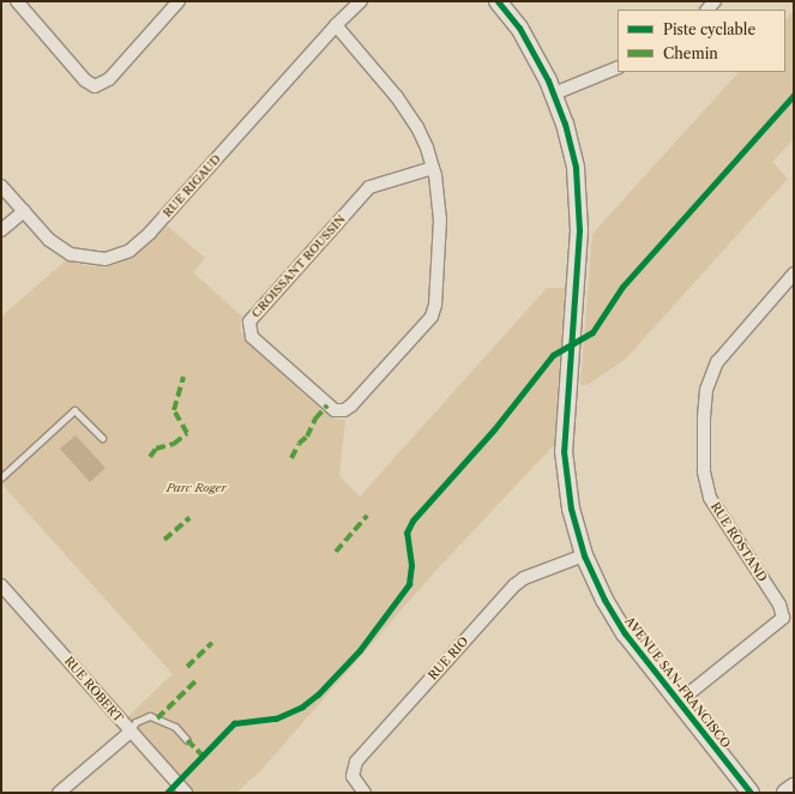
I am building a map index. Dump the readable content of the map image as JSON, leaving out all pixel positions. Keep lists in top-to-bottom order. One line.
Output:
{"streets":{"street":["RUE RIGAUD","CROISSANT ROUSSIN","RUE ROSTAND","RUE RIO","AVENUE SAN-FRANCISCO","RUE ROBERT"]},"crossings":[["RUE RIGAUD","CROISSANT ROUSSIN"],["RUE ROSTAND","AVENUE SAN-FRANCISCO"],["RUE RIO","AVENUE SAN-FRANCISCO"]],"parks":["Parc Roger"],"legend":["Piste cyclable","Chemin"]}
